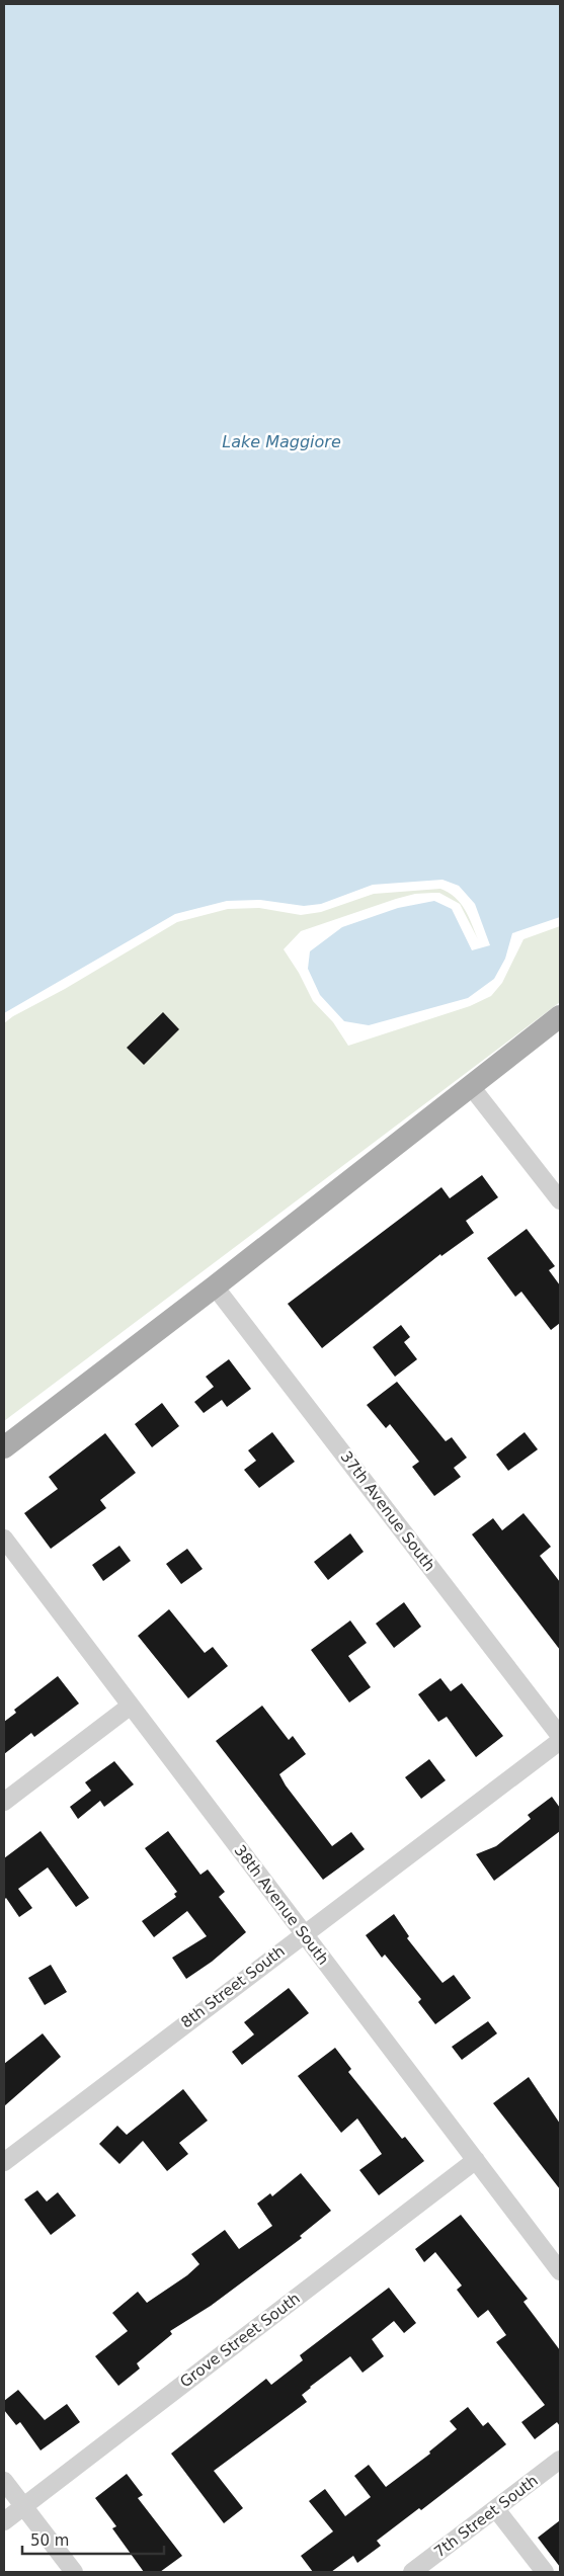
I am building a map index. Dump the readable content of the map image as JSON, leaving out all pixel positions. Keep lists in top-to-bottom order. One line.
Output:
{"streets":{"street":["37th Avenue South","38th Avenue South","8th Street South","Grove Street South","7th Street South"]},"crossings":[["38th Avenue South","8th Street South"],["38th Avenue South","Grove Street South"]],"water":["Lake Maggiore"],"scale_bar":"50 m"}
